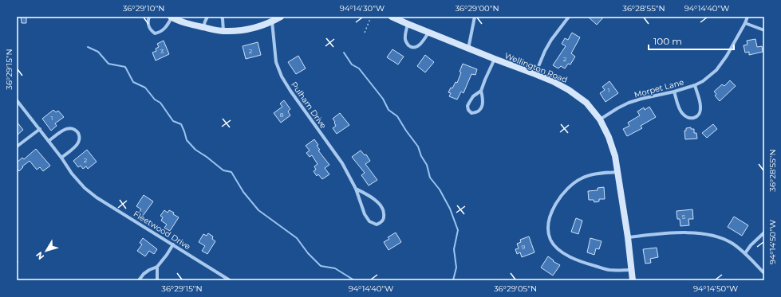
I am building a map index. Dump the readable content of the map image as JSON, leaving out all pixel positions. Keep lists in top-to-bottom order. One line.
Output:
{"streets":{"street":["Wellington Road","Morpet Lane","Pulham Drive","Fleetwood Drive"]},"crossings":[["Wellington Road","Morpet Lane"]],"house_numbers":["3","2","2","1","8","1","2","5","9"],"scale_bar":"100 m","north":"bottom left","coordinates":["36°29'10\"N","94°14'30\"W","36°29'00\"N","36°28'55\"N","94°14'40\"W","36°29'15\"N","94°14'50\"W","36°29'05\"N"]}
